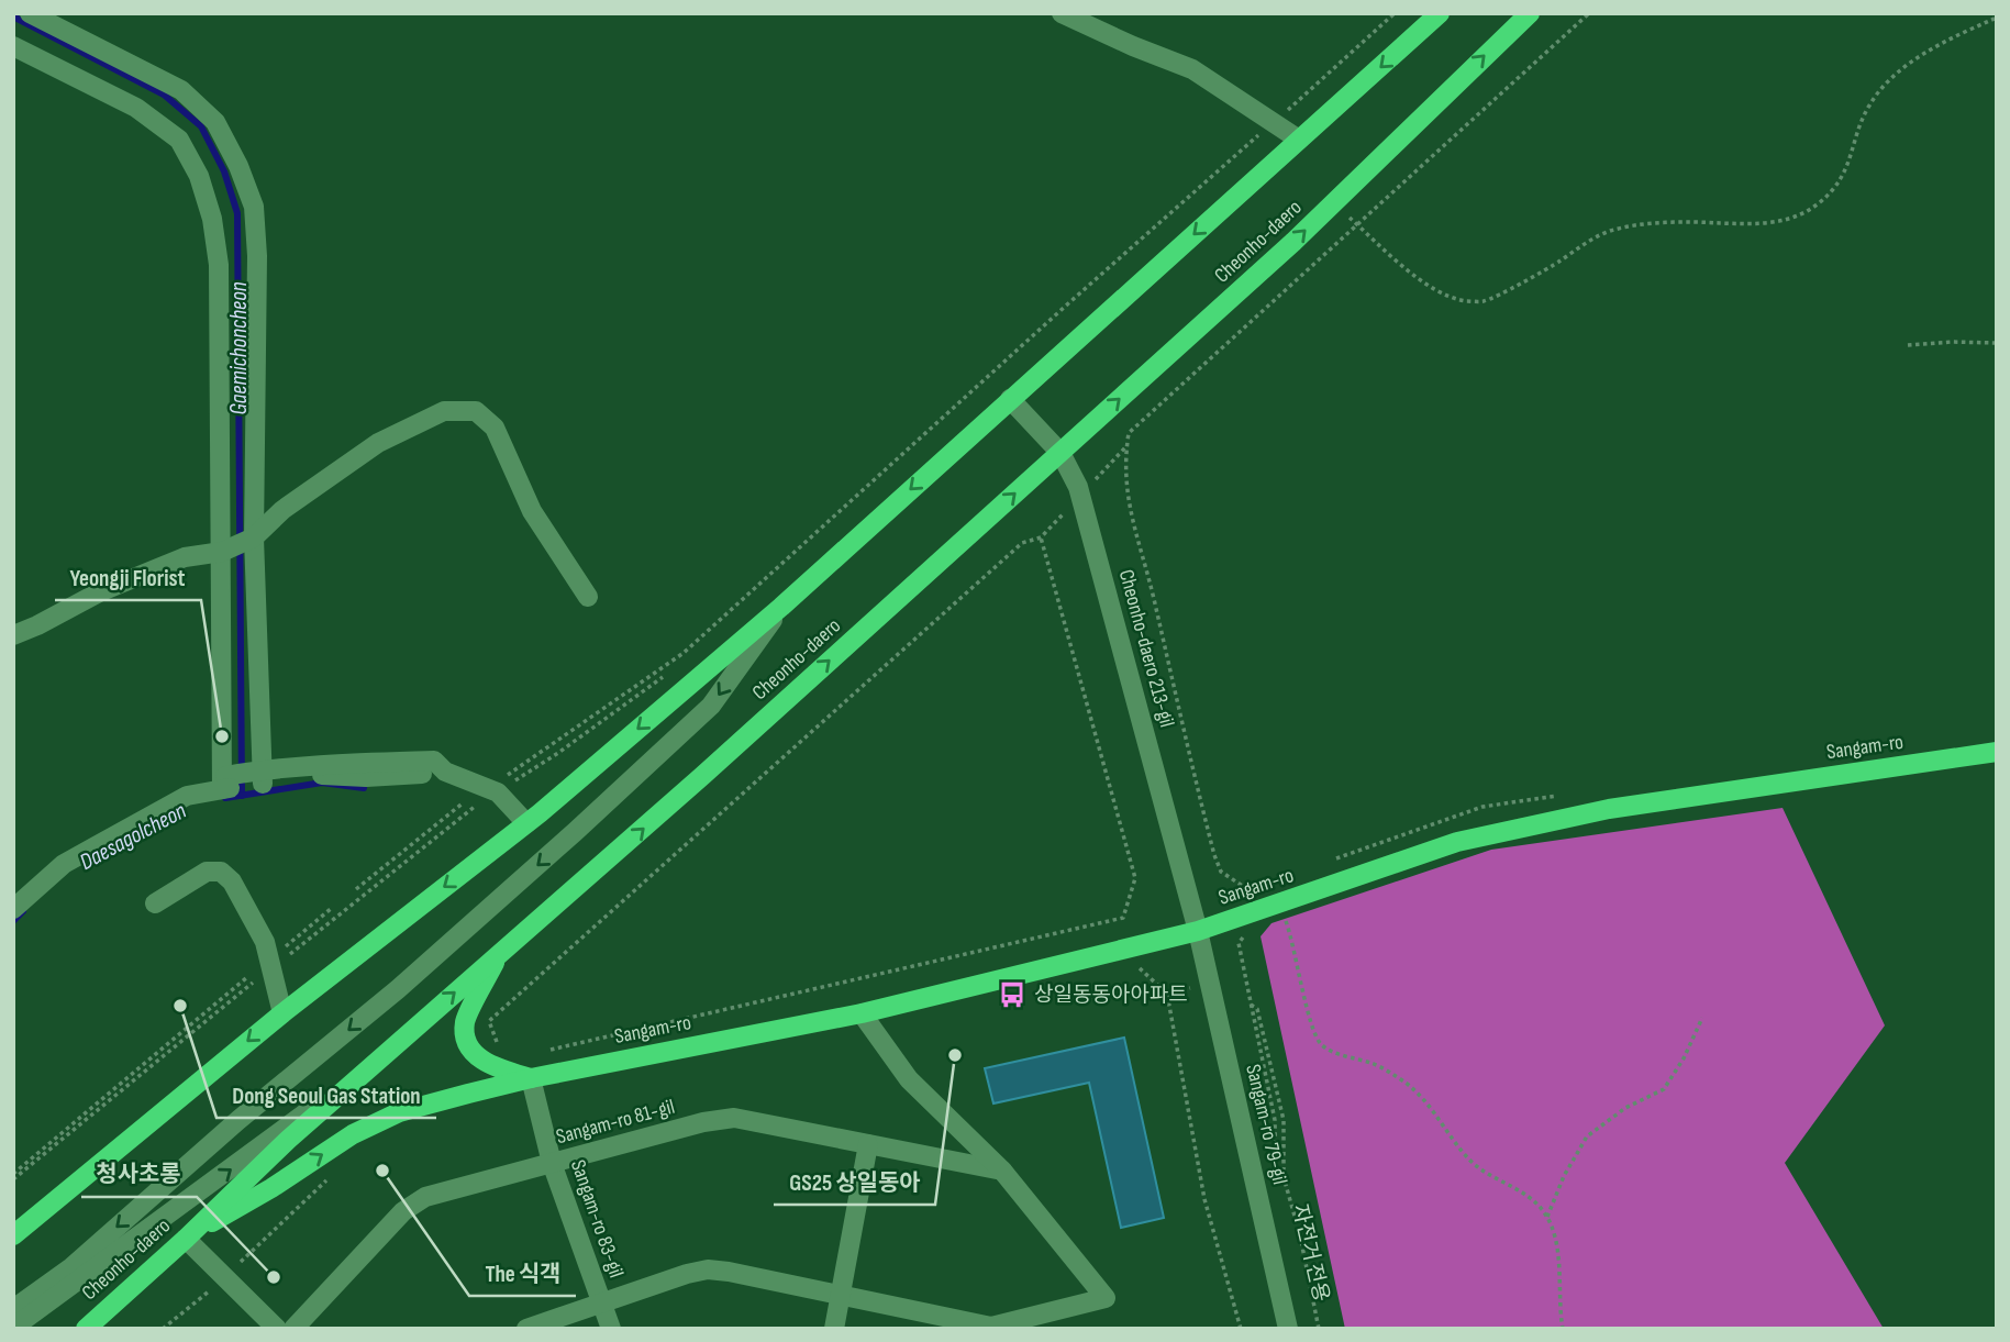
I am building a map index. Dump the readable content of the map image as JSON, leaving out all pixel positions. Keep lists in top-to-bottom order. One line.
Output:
{"streets":{"main road":["Cheonho-daero","Sangam-ro"],"street":["Cheonho-daero 213-gil","Sangam-ro 81-gil","Sangam-ro 79-gil","Sangam-ro 83-gil"]},"crossings":[["Cheonho-daero","Cheonho-daero 213-gil"],["Cheonho-daero","Sangam-ro"],["Cheonho-daero 213-gil","Sangam-ro"],["Cheonho-daero 213-gil","Sangam-ro 79-gil"],["Sangam-ro","Sangam-ro 79-gil"],["Sangam-ro","Sangam-ro 83-gil"],["Sangam-ro 81-gil","Sangam-ro 83-gil"]],"water":["Gaemichoncheon","Daesagolcheon"],"places":{"other":["Yeongji Florist","Dong Seoul Gas Station","GS25 상일동아","The 식객","청사초롱"],"bus stop":["상일동동아아파트"]}}
